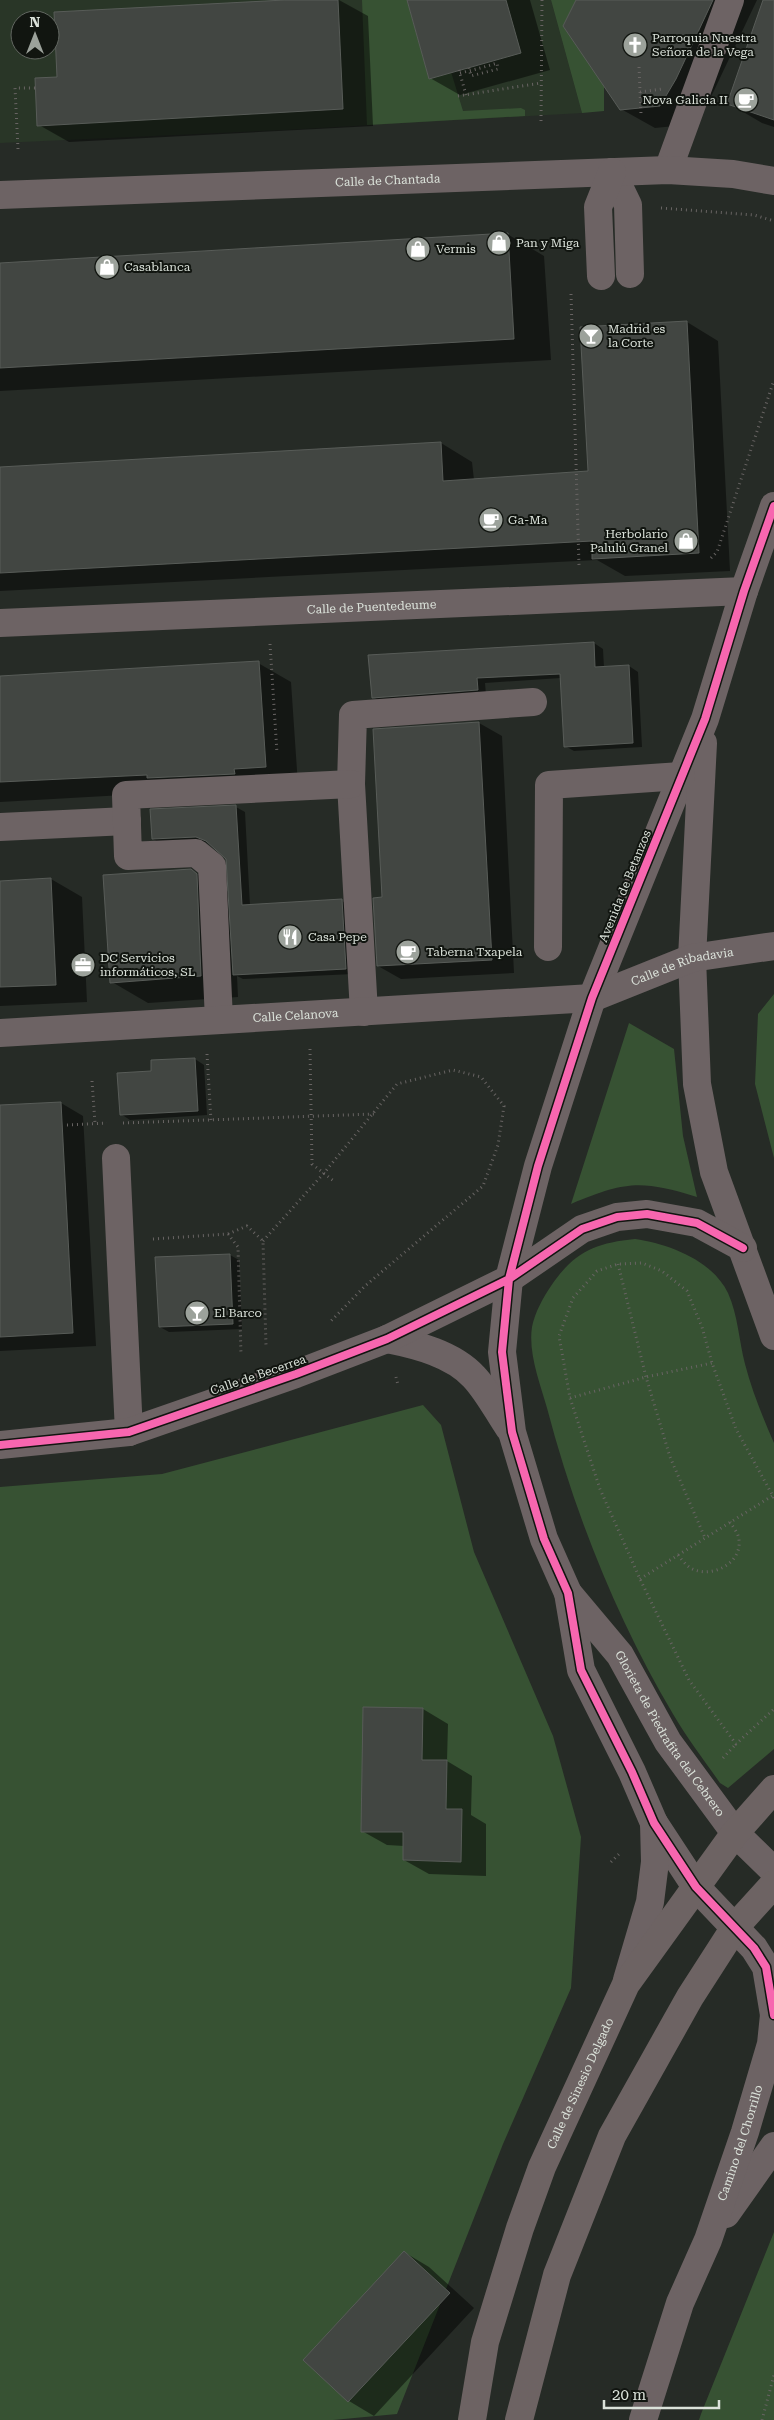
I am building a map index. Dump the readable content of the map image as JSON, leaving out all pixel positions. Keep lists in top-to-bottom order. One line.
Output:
{"streets":{"main road":["Calle de Sinesio Delgado"],"street":["Calle de Chantada","Calle de Puentedeume","Avenida de Betanzos","Calle de Ribadavia","Calle Celanova","Calle de Becerrea","Glorieta de Piedrafita del Cebrero","Camino del Chorrillo"]},"crossings":[["Calle de Puentedeume","Avenida de Betanzos"],["Avenida de Betanzos","Calle de Ribadavia"],["Avenida de Betanzos","Calle Celanova"],["Avenida de Betanzos","Calle de Becerrea"],["Avenida de Betanzos","Glorieta de Piedrafita del Cebrero"],["Calle de Ribadavia","Calle Celanova"],["Calle de Becerrea","Glorieta de Piedrafita del Cebrero"],["Glorieta de Piedrafita del Cebrero","Calle de Sinesio Delgado"],["Glorieta de Piedrafita del Cebrero","Camino del Chorrillo"]],"places":{"church":["Parroquia Nuestra Señora de la Vega"],"cafe":["Nova Galicia II","Ga-Ma","Taberna Txapela"],"shop":["Pan y Miga","Vermis","Casablanca","Herbolario Palulú Granel"],"bar":["Madrid es la Corte","El Barco"],"restaurant":["Casa Pepe"],"office":["DC Servicios informáticos, SL"]},"scale_bar":"20 m","north":"top"}
